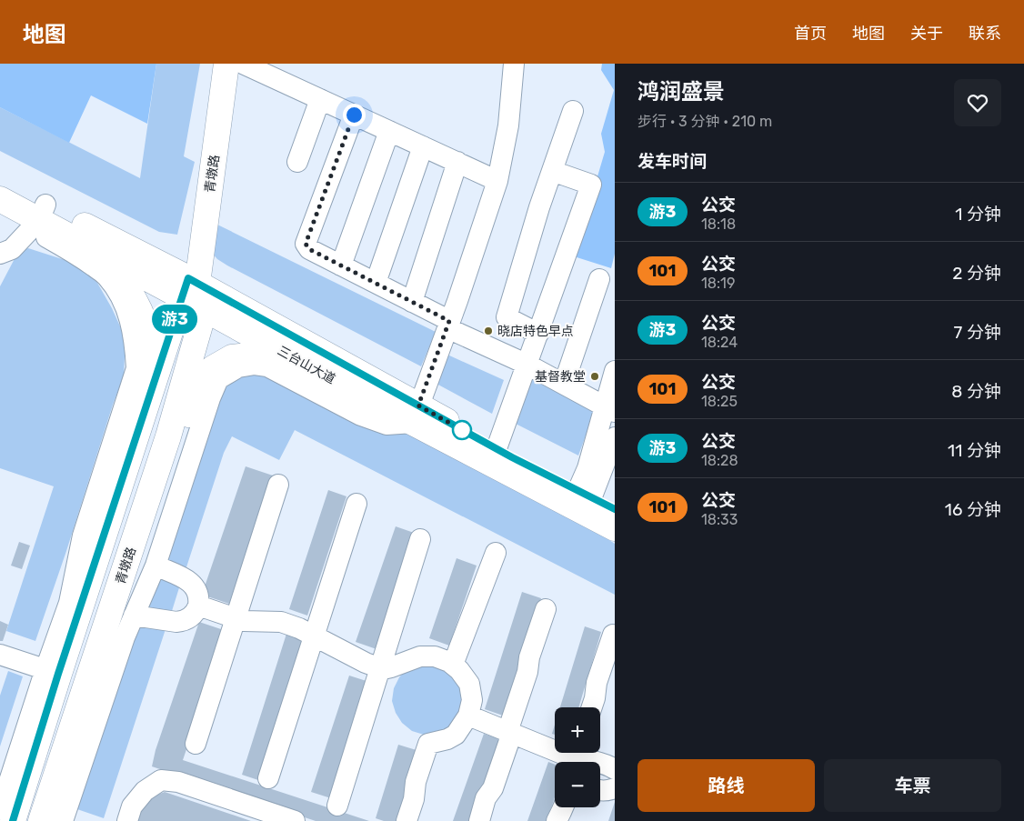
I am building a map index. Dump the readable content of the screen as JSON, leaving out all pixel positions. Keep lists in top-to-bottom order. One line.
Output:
{"streets":{"main road":["青墩路","三台山大道"]},"crossings":[["青墩路","三台山大道"]],"places":["晓店特色早点","基督教堂"],"lines":["bus line 游3"],"page":{"header":"地图","nav":["首页","地图","关于","联系"],"on_map":"游3","heading":[["鸿润盛景","步行 · 3 分钟 · 210 m"],"发车时间"],"list":[{"mark":"游3","name":"公交","note":"18:18","value":"1 分钟"},{"mark":"101","name":"公交","note":"18:19","value":"2 分钟"},{"mark":"游3","name":"公交","note":"18:24","value":"7 分钟"},{"mark":"101","name":"公交","note":"18:25","value":"8 分钟"},{"mark":"游3","name":"公交","note":"18:28","value":"11 分钟"},{"mark":"101","name":"公交","note":"18:33","value":"16 分钟"}],"map_buttons":["+","−"],"buttons":["路线","车票"]}}
